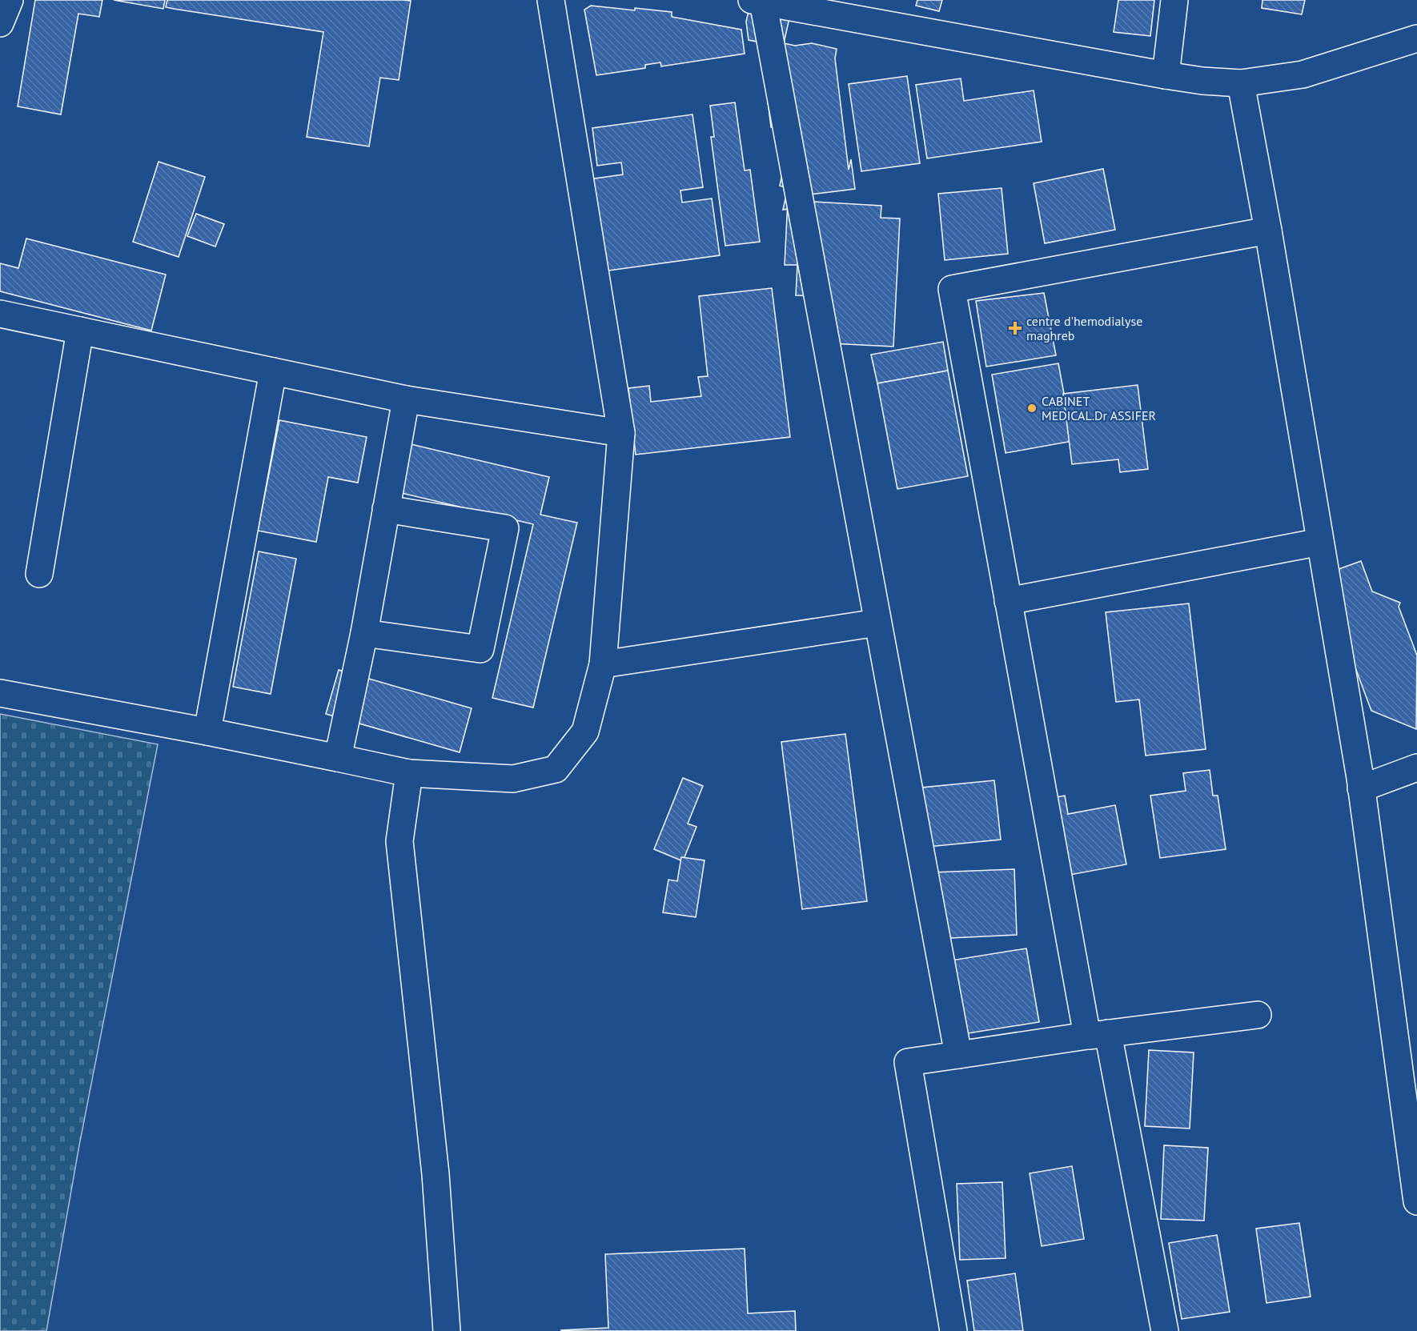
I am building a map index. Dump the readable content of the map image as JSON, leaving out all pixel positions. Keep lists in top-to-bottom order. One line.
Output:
{"places":{"health":["centre d'hemodialyse maghreb"],"other":["CABINET MEDICAL.Dr ASSIFER"]}}
